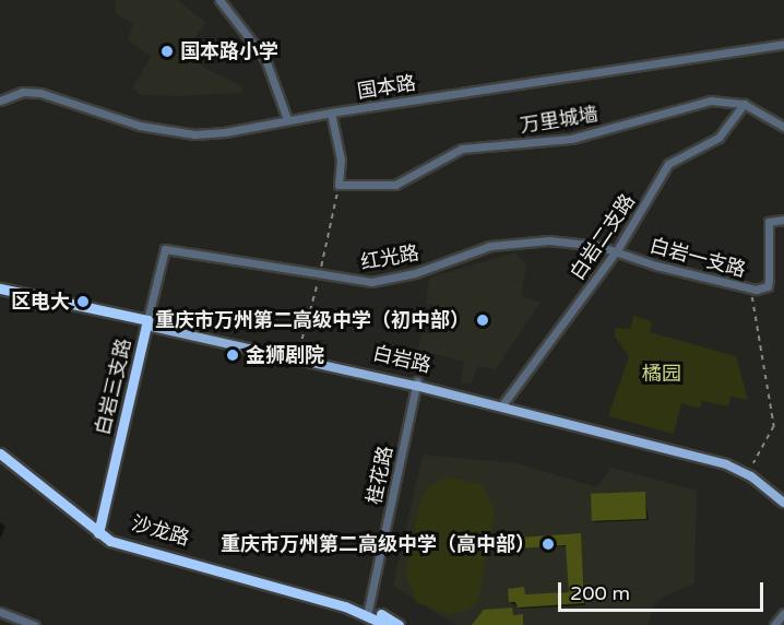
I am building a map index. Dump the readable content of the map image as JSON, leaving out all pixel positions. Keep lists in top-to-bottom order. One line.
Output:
{"streets":{"highway":["白岩路","白岩三支路","沙龙路"],"street":["国本路","万里城墙","白岩二支路","红光路","白岩一支路","桂花路"]},"crossings":[["国本路","万里城墙"],["万里城墙","白岩二支路"],["白岩二支路","红光路"],["白岩二支路","白岩一支路"],["白岩二支路","白岩路"],["红光路","白岩一支路"],["红光路","白岩三支路"],["白岩路","白岩三支路"],["白岩路","桂花路"],["白岩三支路","沙龙路"],["桂花路","沙龙路"]],"parks":["橘园"],"places":["国本路小学","区电大","重庆市万州第二高级中学（初中部）","金狮剧院","重庆市万州第二高级中学（高中部）"],"scale_bar":"200 m"}
